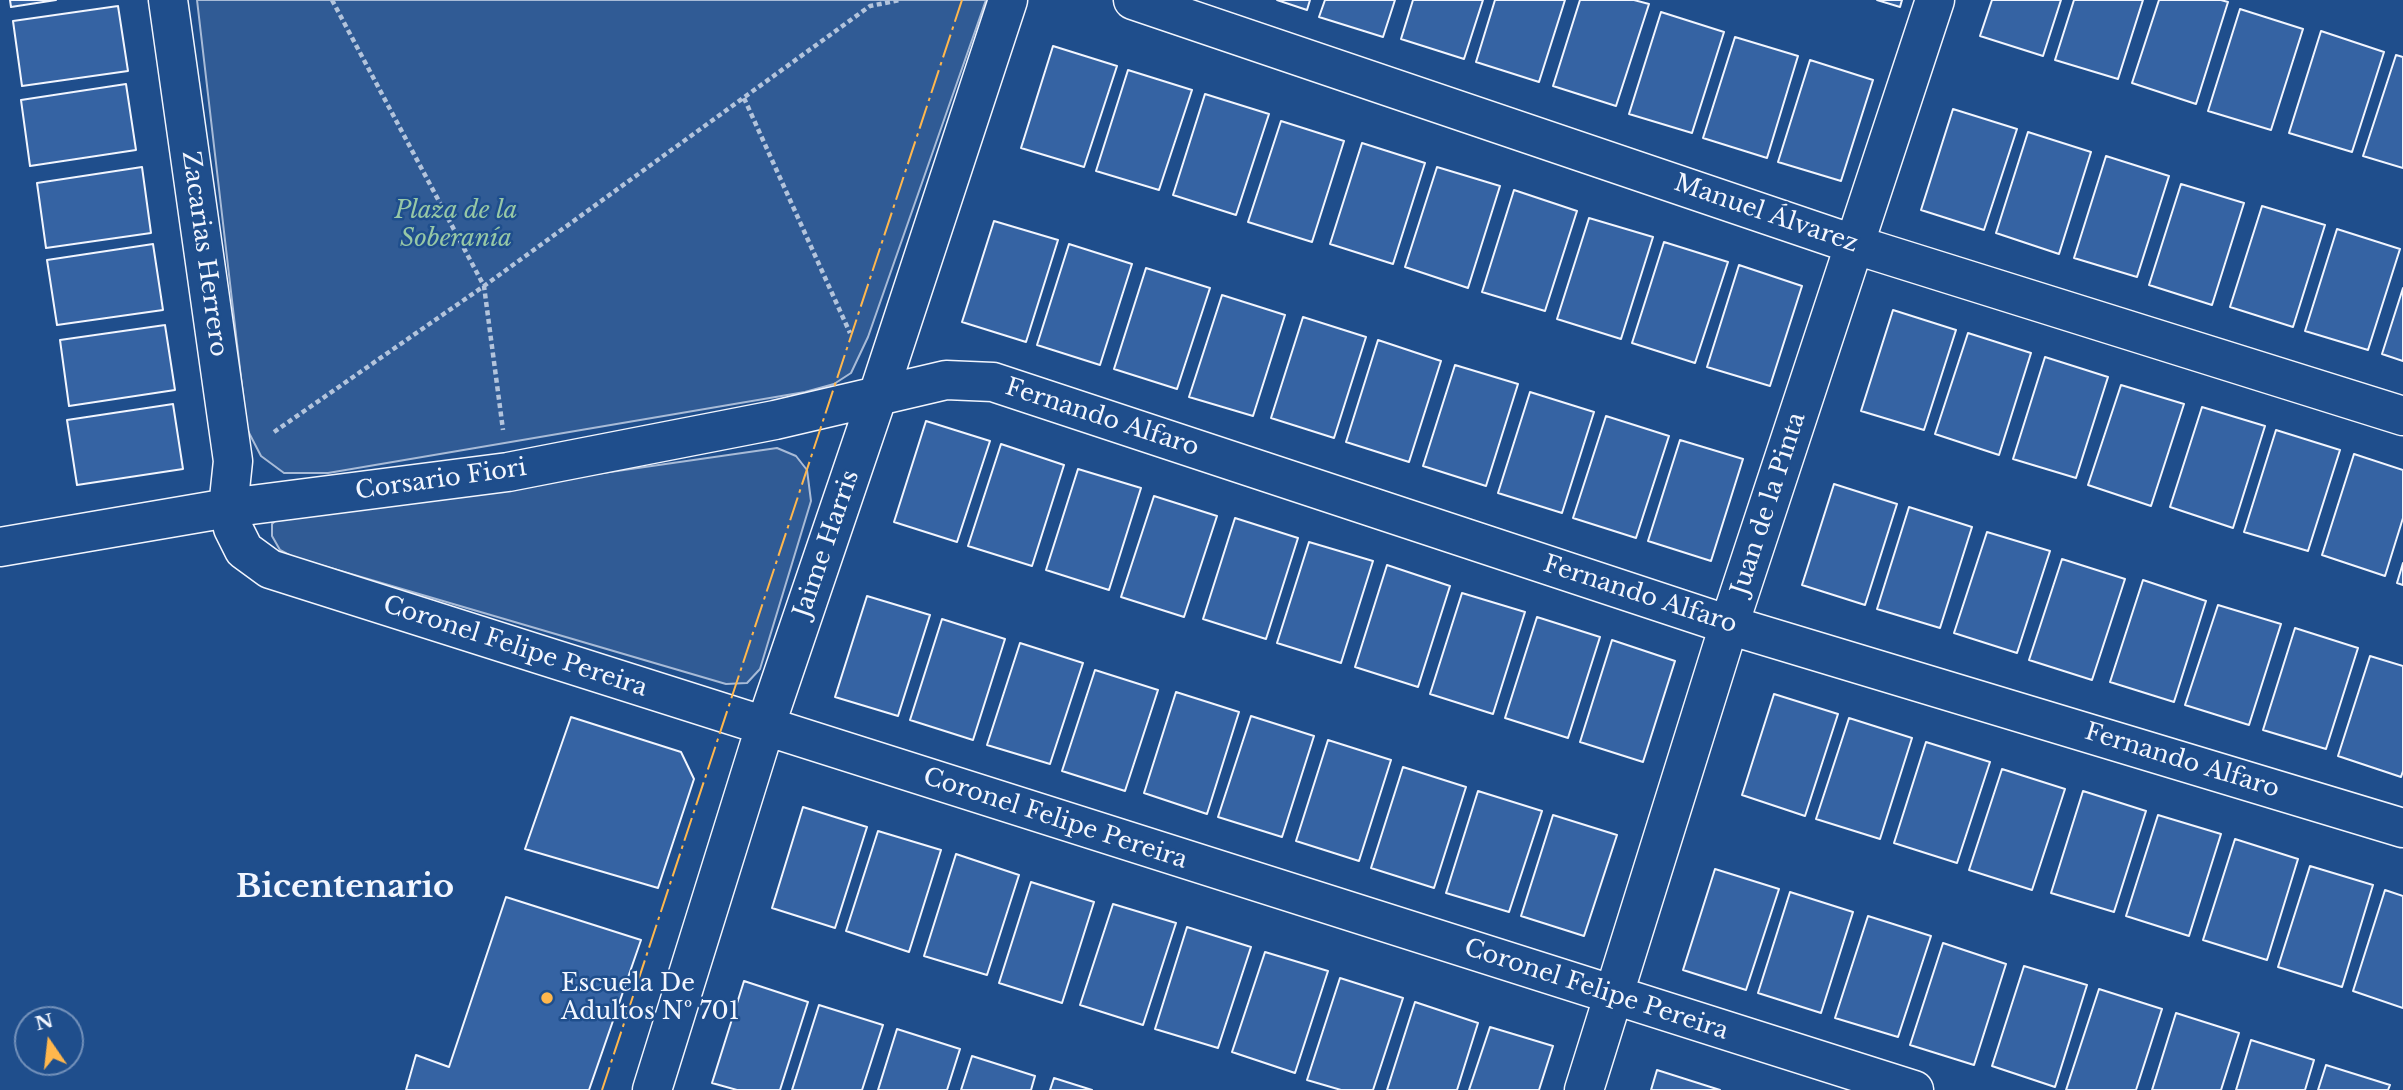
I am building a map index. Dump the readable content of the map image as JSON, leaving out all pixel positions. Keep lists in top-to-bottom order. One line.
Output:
{"streets":{"street":["Manuel Álvarez","Zacarias Herrero","Fernando Alfaro","Corsario Fiori","Juan de la Pinta","Jaime Harris","Coronel Felipe Pereira"]},"crossings":[["Manuel Álvarez","Juan de la Pinta"],["Zacarias Herrero","Corsario Fiori"],["Zacarias Herrero","Coronel Felipe Pereira"],["Fernando Alfaro","Corsario Fiori"],["Fernando Alfaro","Juan de la Pinta"],["Fernando Alfaro","Jaime Harris"],["Corsario Fiori","Jaime Harris"],["Corsario Fiori","Coronel Felipe Pereira"],["Juan de la Pinta","Coronel Felipe Pereira"],["Jaime Harris","Coronel Felipe Pereira"]],"districts":["Bicentenario"],"parks":["Plaza de la Soberanía"],"places":["Escuela De Adultos Nº 701"],"north":"top"}
